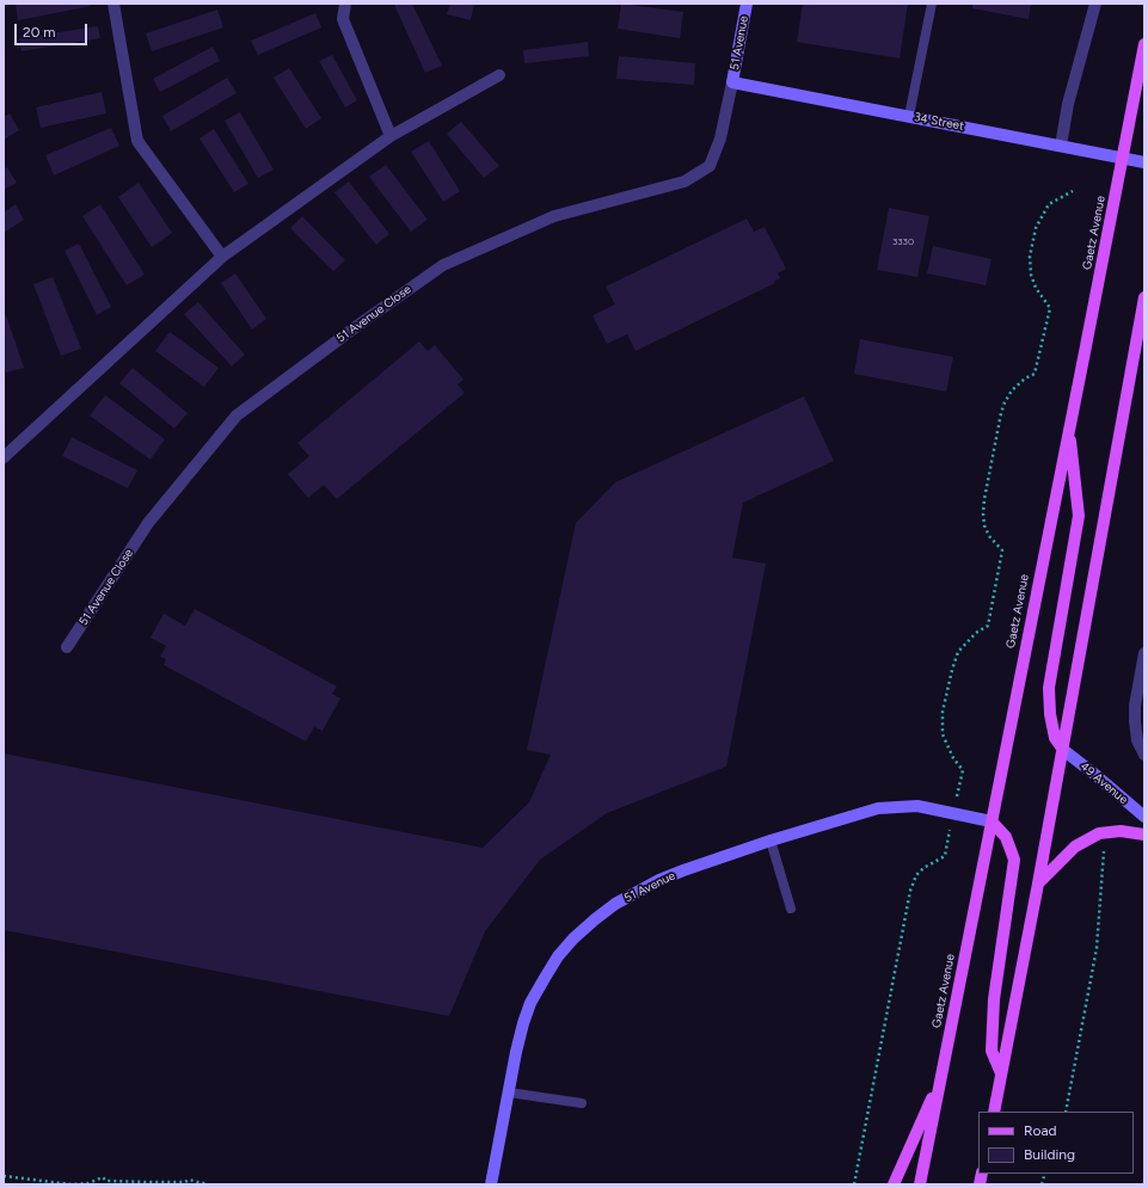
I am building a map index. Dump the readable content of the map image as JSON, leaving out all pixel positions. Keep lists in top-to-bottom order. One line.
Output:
{"streets":{"main road":["Gaetz Avenue"],"street":["51 Avenue","34 Street","51 Avenue Close","49 Avenue"]},"crossings":[["51 Avenue","34 Street"],["51 Avenue","Gaetz Avenue"],["51 Avenue","51 Avenue Close"],["34 Street","Gaetz Avenue"],["34 Street","51 Avenue Close"]],"house_numbers":["3330"],"legend":["Road","Building"],"scale_bar":"20 m"}
